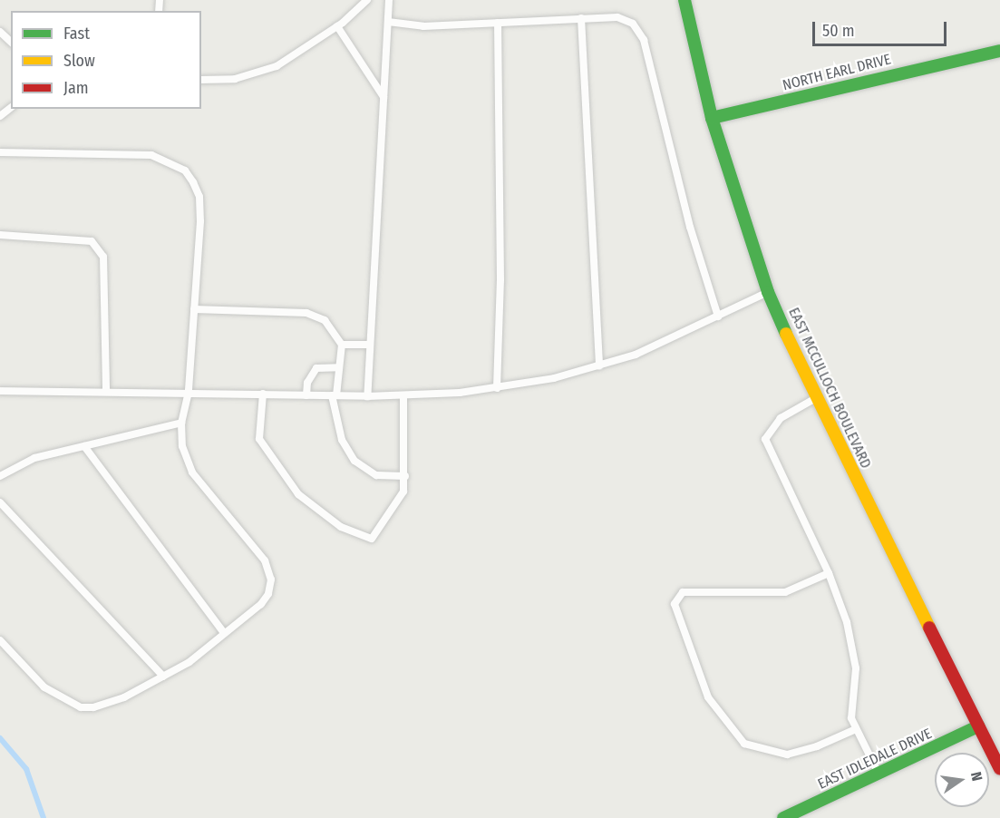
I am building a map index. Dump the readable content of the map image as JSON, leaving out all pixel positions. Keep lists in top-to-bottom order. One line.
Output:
{"streets":{"street":["NORTH EARL DRIVE","EAST MCCULLOCH BOULEVARD","EAST IDLEDALE DRIVE"]},"crossings":[["NORTH EARL DRIVE","EAST MCCULLOCH BOULEVARD"],["EAST MCCULLOCH BOULEVARD","EAST IDLEDALE DRIVE"]],"legend":["Fast","Slow","Jam"],"scale_bar":"50 m","north":"right"}
